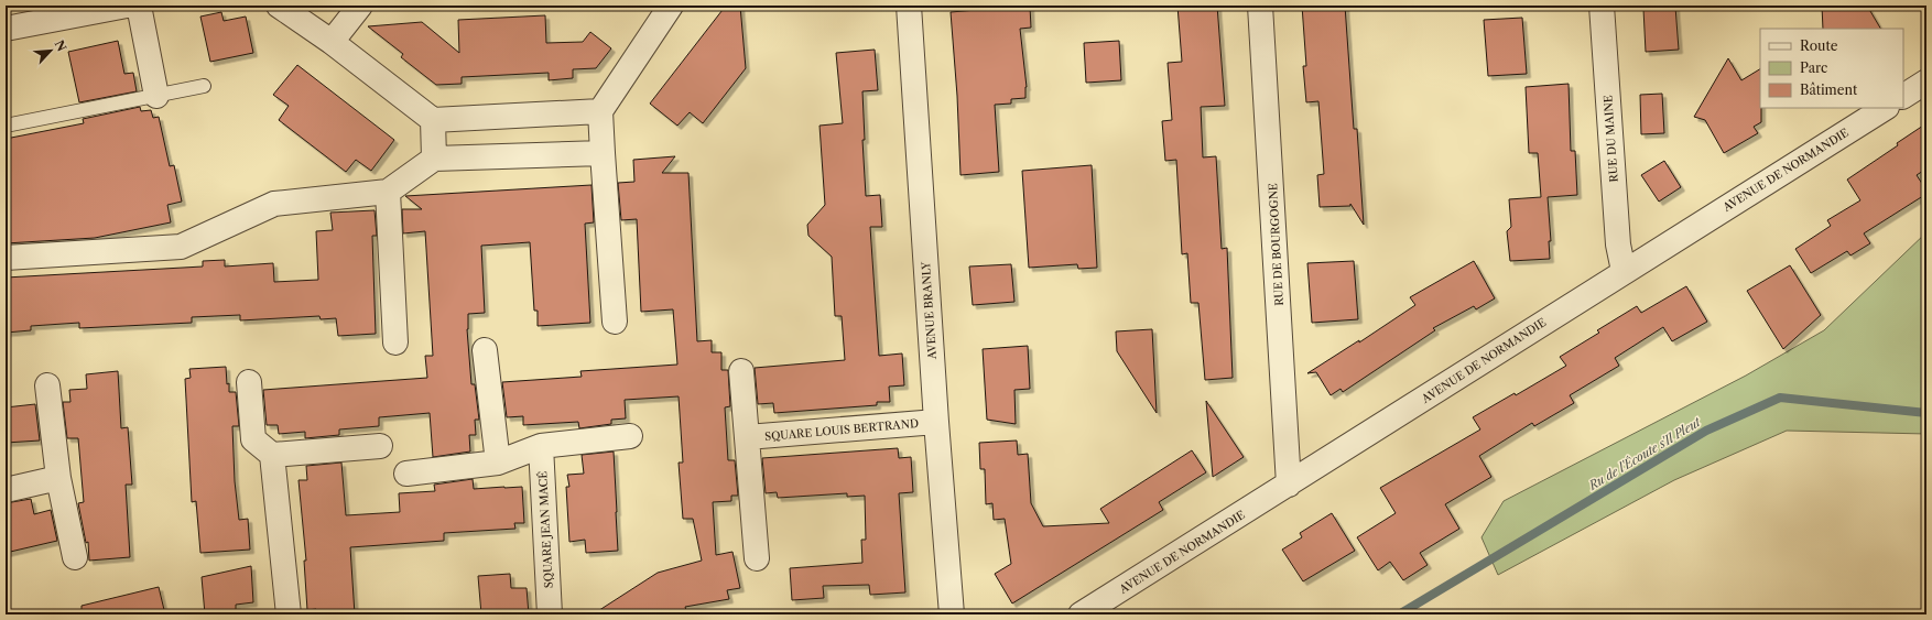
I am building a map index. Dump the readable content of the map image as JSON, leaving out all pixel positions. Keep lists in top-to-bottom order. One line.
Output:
{"streets":{"street":["RUE DU MAINE","AVENUE DE NORMANDIE","RUE DE BOURGOGNE","AVENUE BRANLY","SQUARE LOUIS BERTRAND","SQUARE JEAN MACÉ"]},"crossings":[["RUE DU MAINE","AVENUE DE NORMANDIE"],["AVENUE DE NORMANDIE","RUE DE BOURGOGNE"],["AVENUE BRANLY","SQUARE LOUIS BERTRAND"]],"water":["Ru de l'Écoute s'Il Pleut"],"legend":["Route","Parc","Bâtiment"],"north":"top right"}
